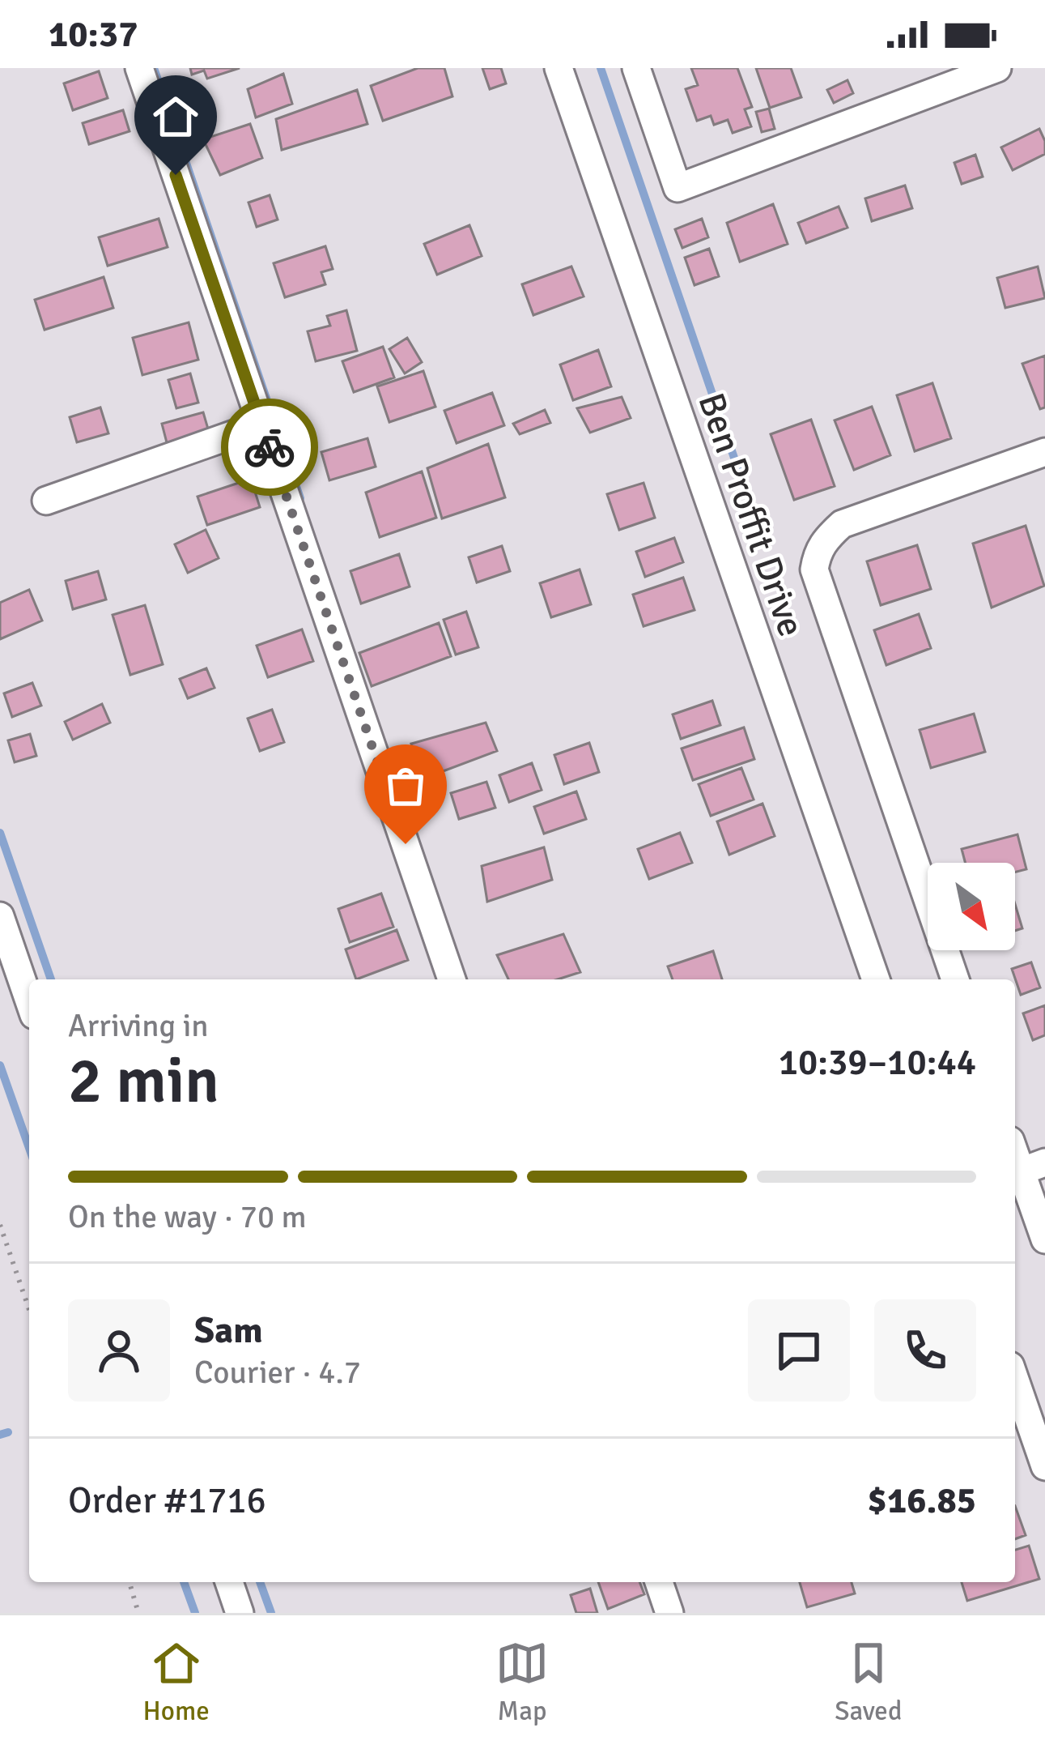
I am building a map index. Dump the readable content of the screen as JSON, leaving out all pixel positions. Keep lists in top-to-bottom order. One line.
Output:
{"streets":{"street":["Ben Proffit Drive"]},"north":"bottom right","page":{"status":"10:37","heading":["2 min","Arriving in","10:39–10:44"],"panel":["Sam","Courier · 4.7","Order #1716","$16.85"],"bar":"On the way · 70 m","tabs":["Home","Map","Saved"]}}
